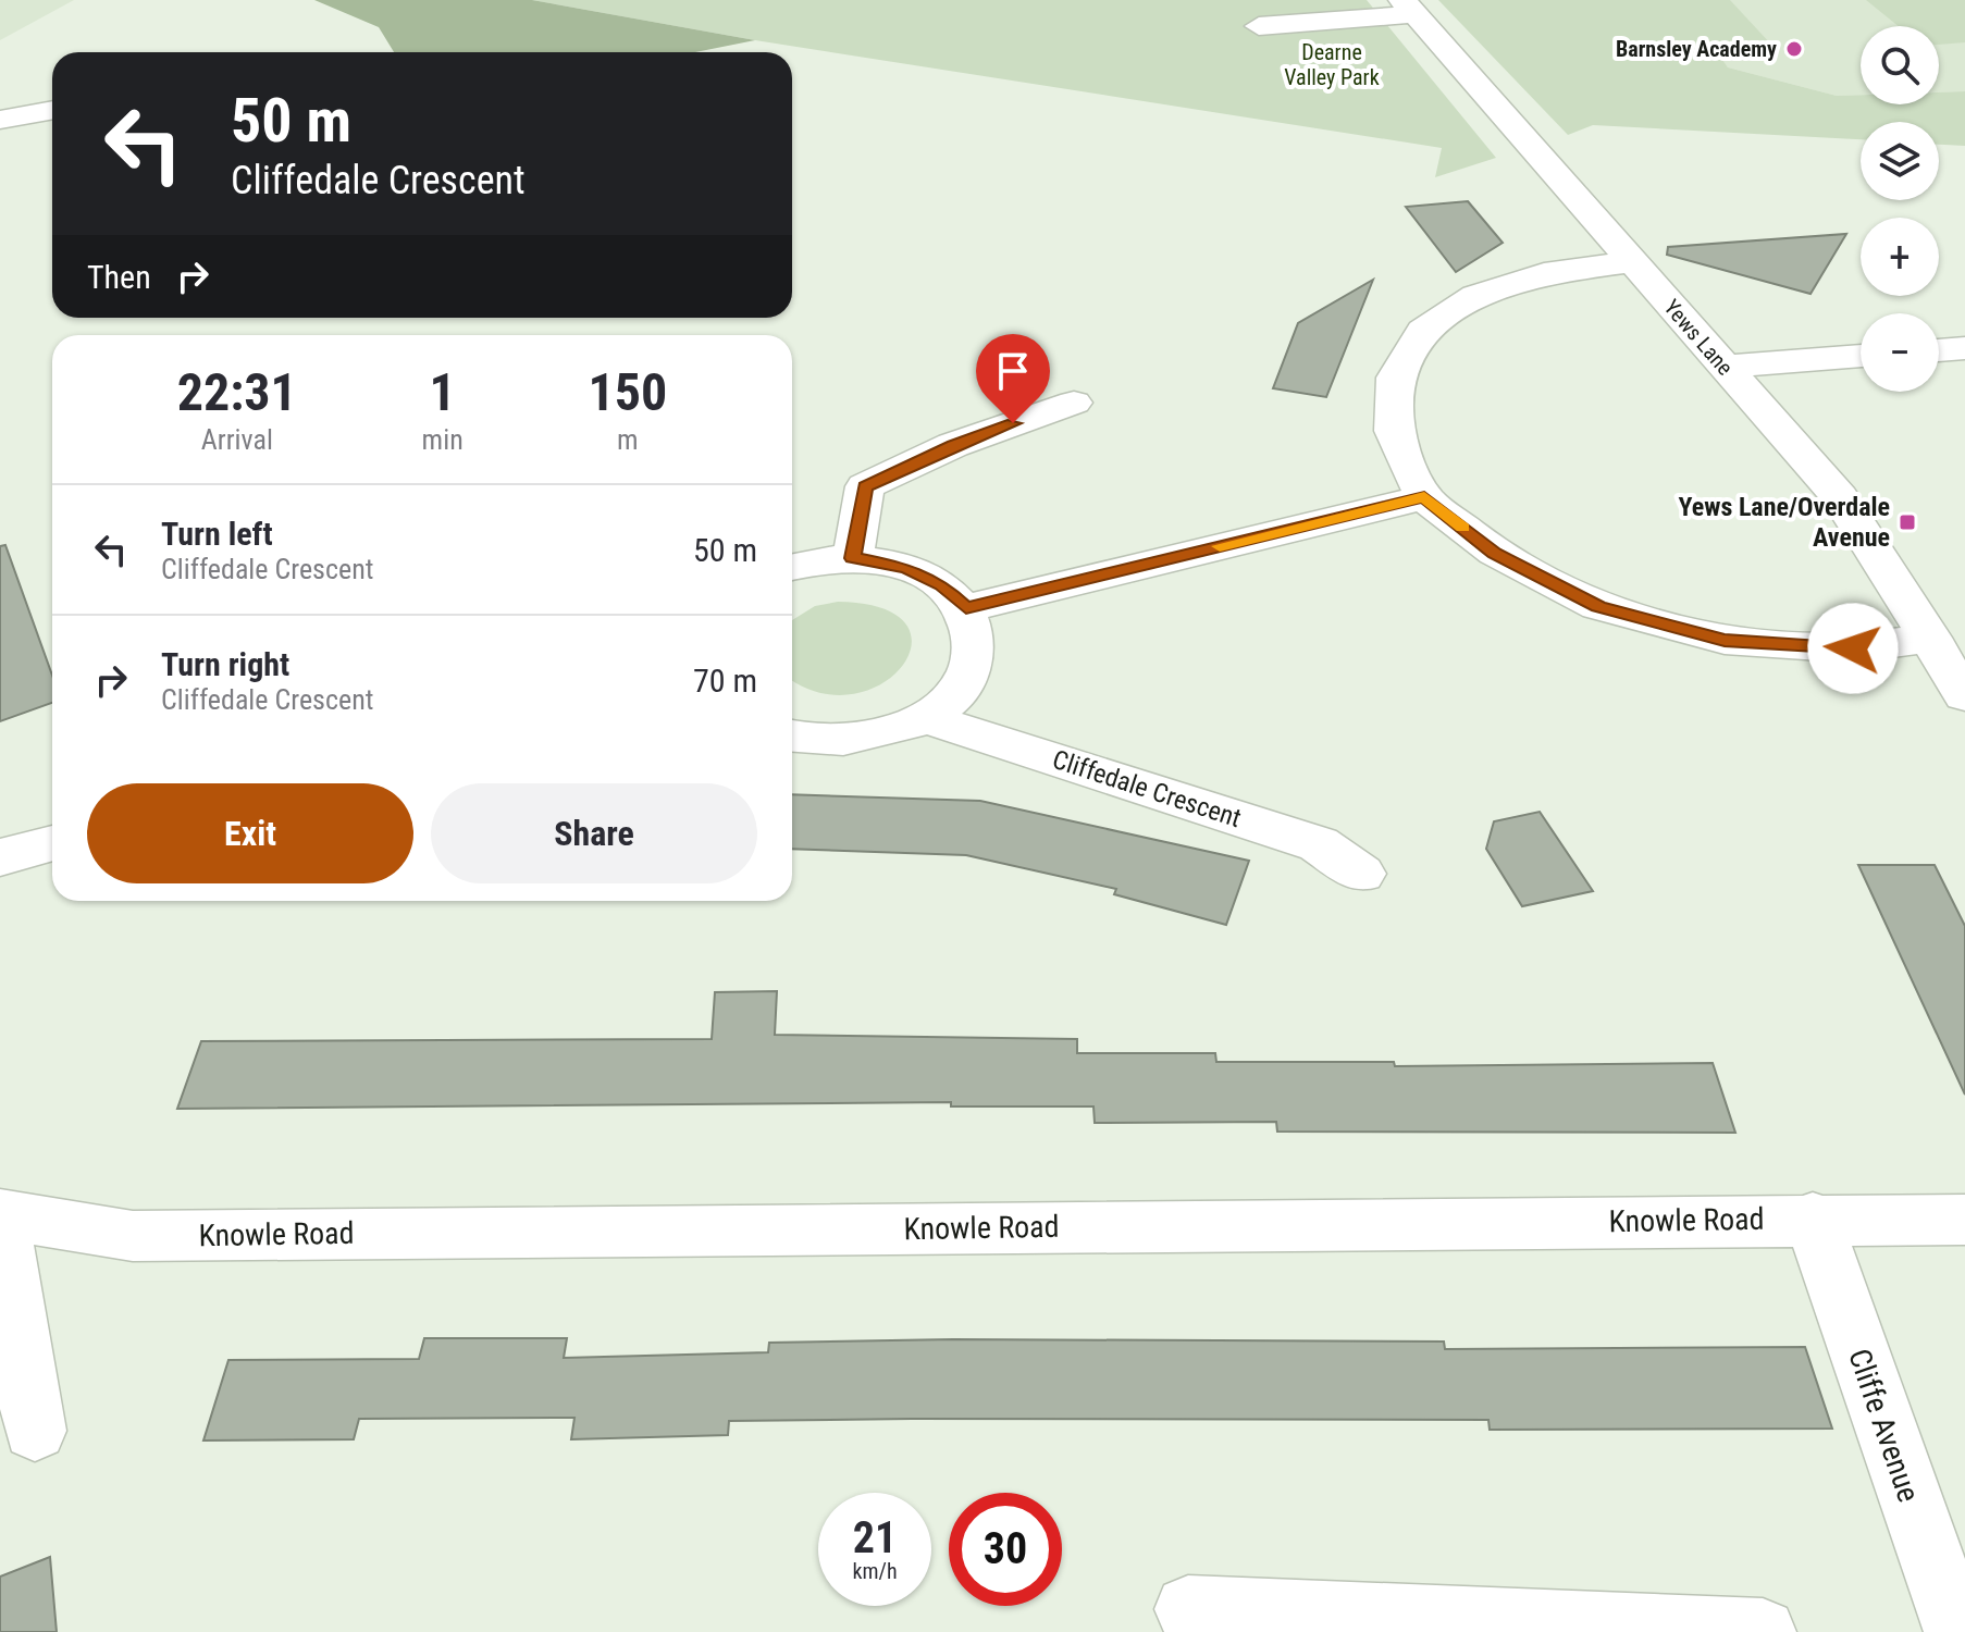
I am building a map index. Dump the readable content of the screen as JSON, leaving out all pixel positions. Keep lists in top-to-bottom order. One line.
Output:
{"streets":{"street":["Yews Lane","Cliffedale Crescent","Knowle Road","Cliffe Avenue"]},"crossings":[["Knowle Road","Cliffe Avenue"]],"parks":["Dearne Valley Park"],"places":{"other":["Barnsley Academy"],"transit":["Yews Lane/Overdale Avenue"]},"page":{"map_buttons":["+","−"],"turn":["50 m","Cliffedale Crescent"],"then":"Then","eta":["22:31","Arrival","1","min","150","m"],"list":[{"name":"Turn left","note":"Cliffedale Crescent","value":"50 m"},{"name":"Turn right","note":"Cliffedale Crescent","value":"70 m"}],"buttons":["Exit","Share"],"speed":"21 km/h","limit":"30"}}
